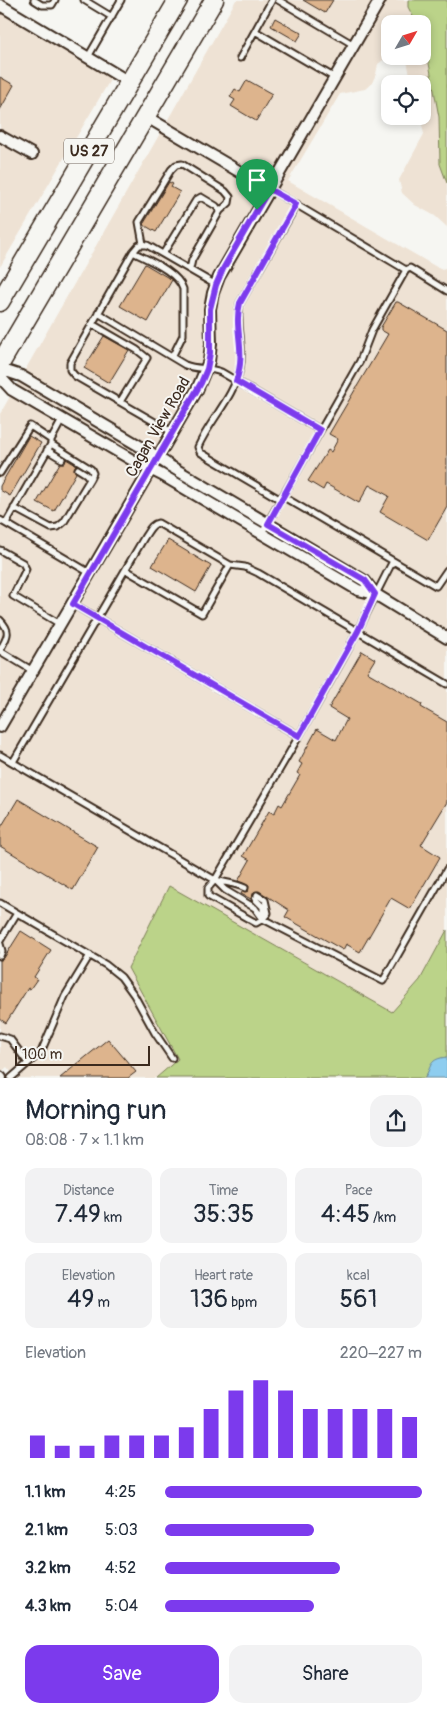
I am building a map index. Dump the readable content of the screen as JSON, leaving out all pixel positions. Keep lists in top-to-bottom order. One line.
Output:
{"streets":{"highway":["US 27"],"street":["Cagan View Road"]},"scale_bar":"100 m","north":"top right","page":{"scale":"100 m","heading":["Morning run","08:08 · 7 × 1.1 km"],"stats":[["Distance","7.49 km"],["Time","35:35"],["Pace","4:45 /km"],["Elevation","49 m"],["Heart rate","136 bpm"],["kcal","561"]],"chart":["Elevation","220–227 m"],"list":[{"name":"1.1 km","note":"4:25"},{"name":"2.1 km","note":"5:03"},{"name":"3.2 km","note":"4:52"},{"name":"4.3 km","note":"5:04"}],"buttons":["Save","Share"]}}
